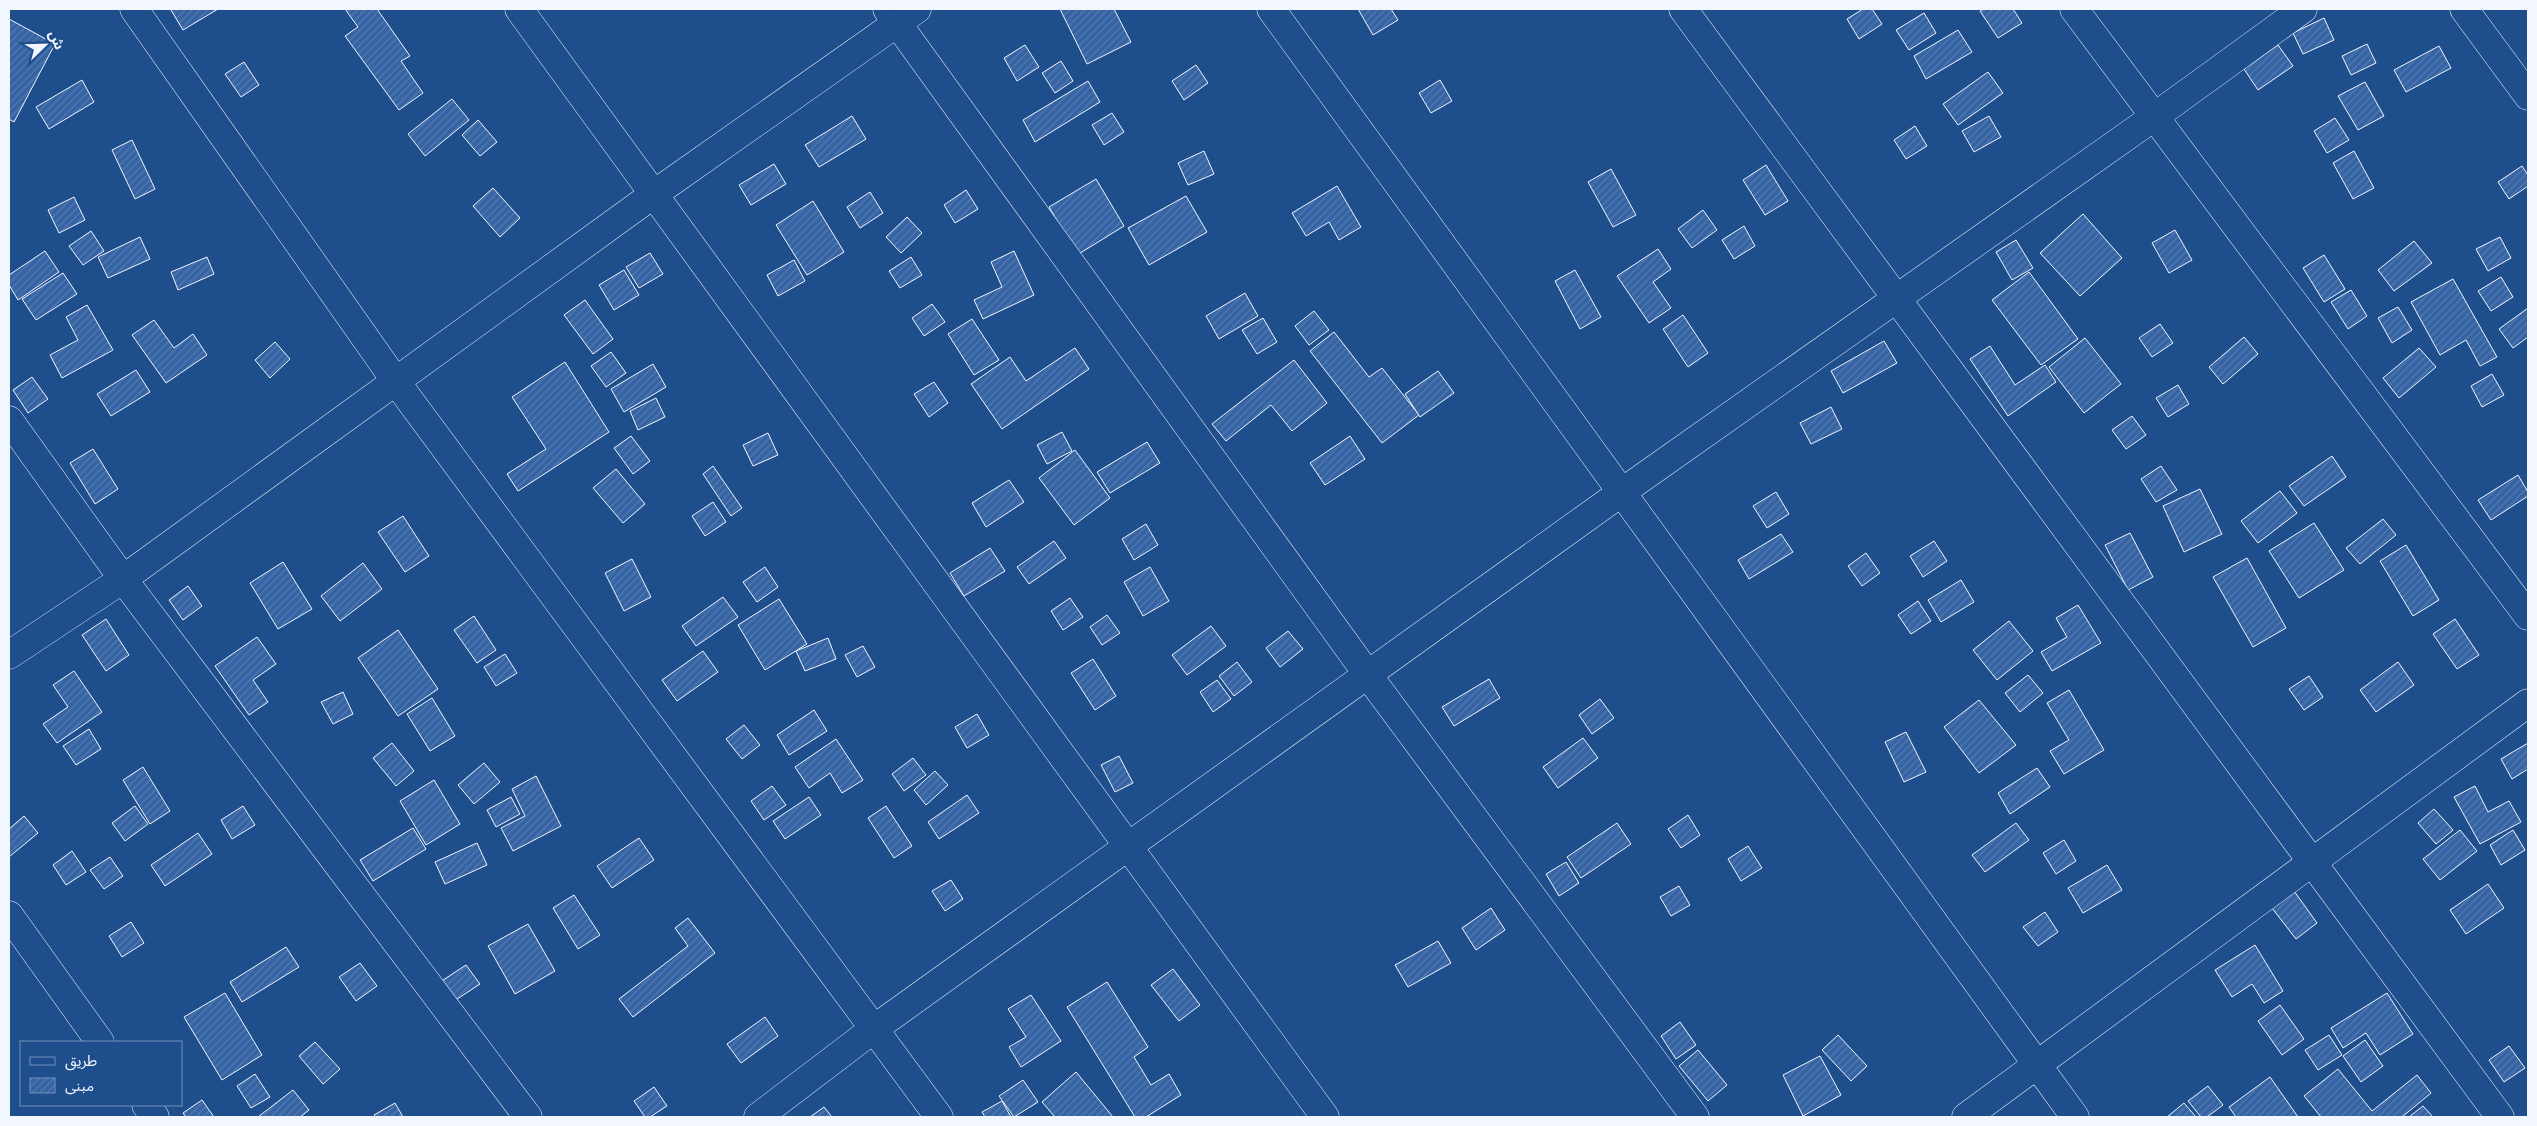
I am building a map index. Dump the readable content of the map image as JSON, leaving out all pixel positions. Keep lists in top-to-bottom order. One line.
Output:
{"legend":["طريق","مبنى"],"north":"top right"}
